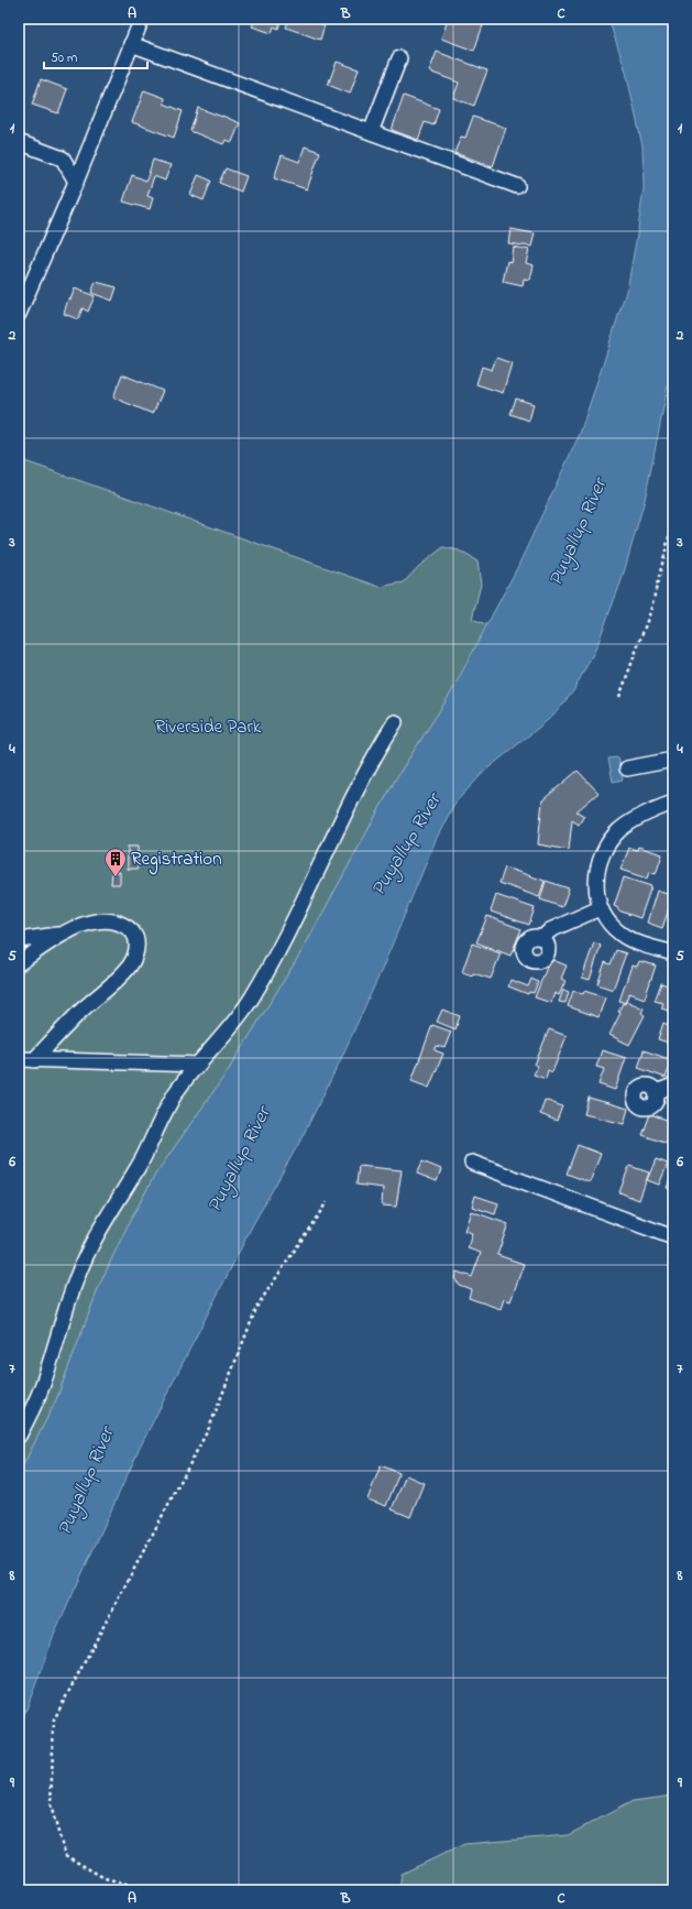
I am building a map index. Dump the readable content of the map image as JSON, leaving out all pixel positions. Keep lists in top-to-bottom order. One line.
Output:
{"water":["Puyallup River"],"parks":["Riverside Park"],"places":{"building":["Registration"]},"scale_bar":"50 m","grid":{"columns":["A","B","C"],"rows":["1","2","3","4","5","6","7","8","9"]}}
